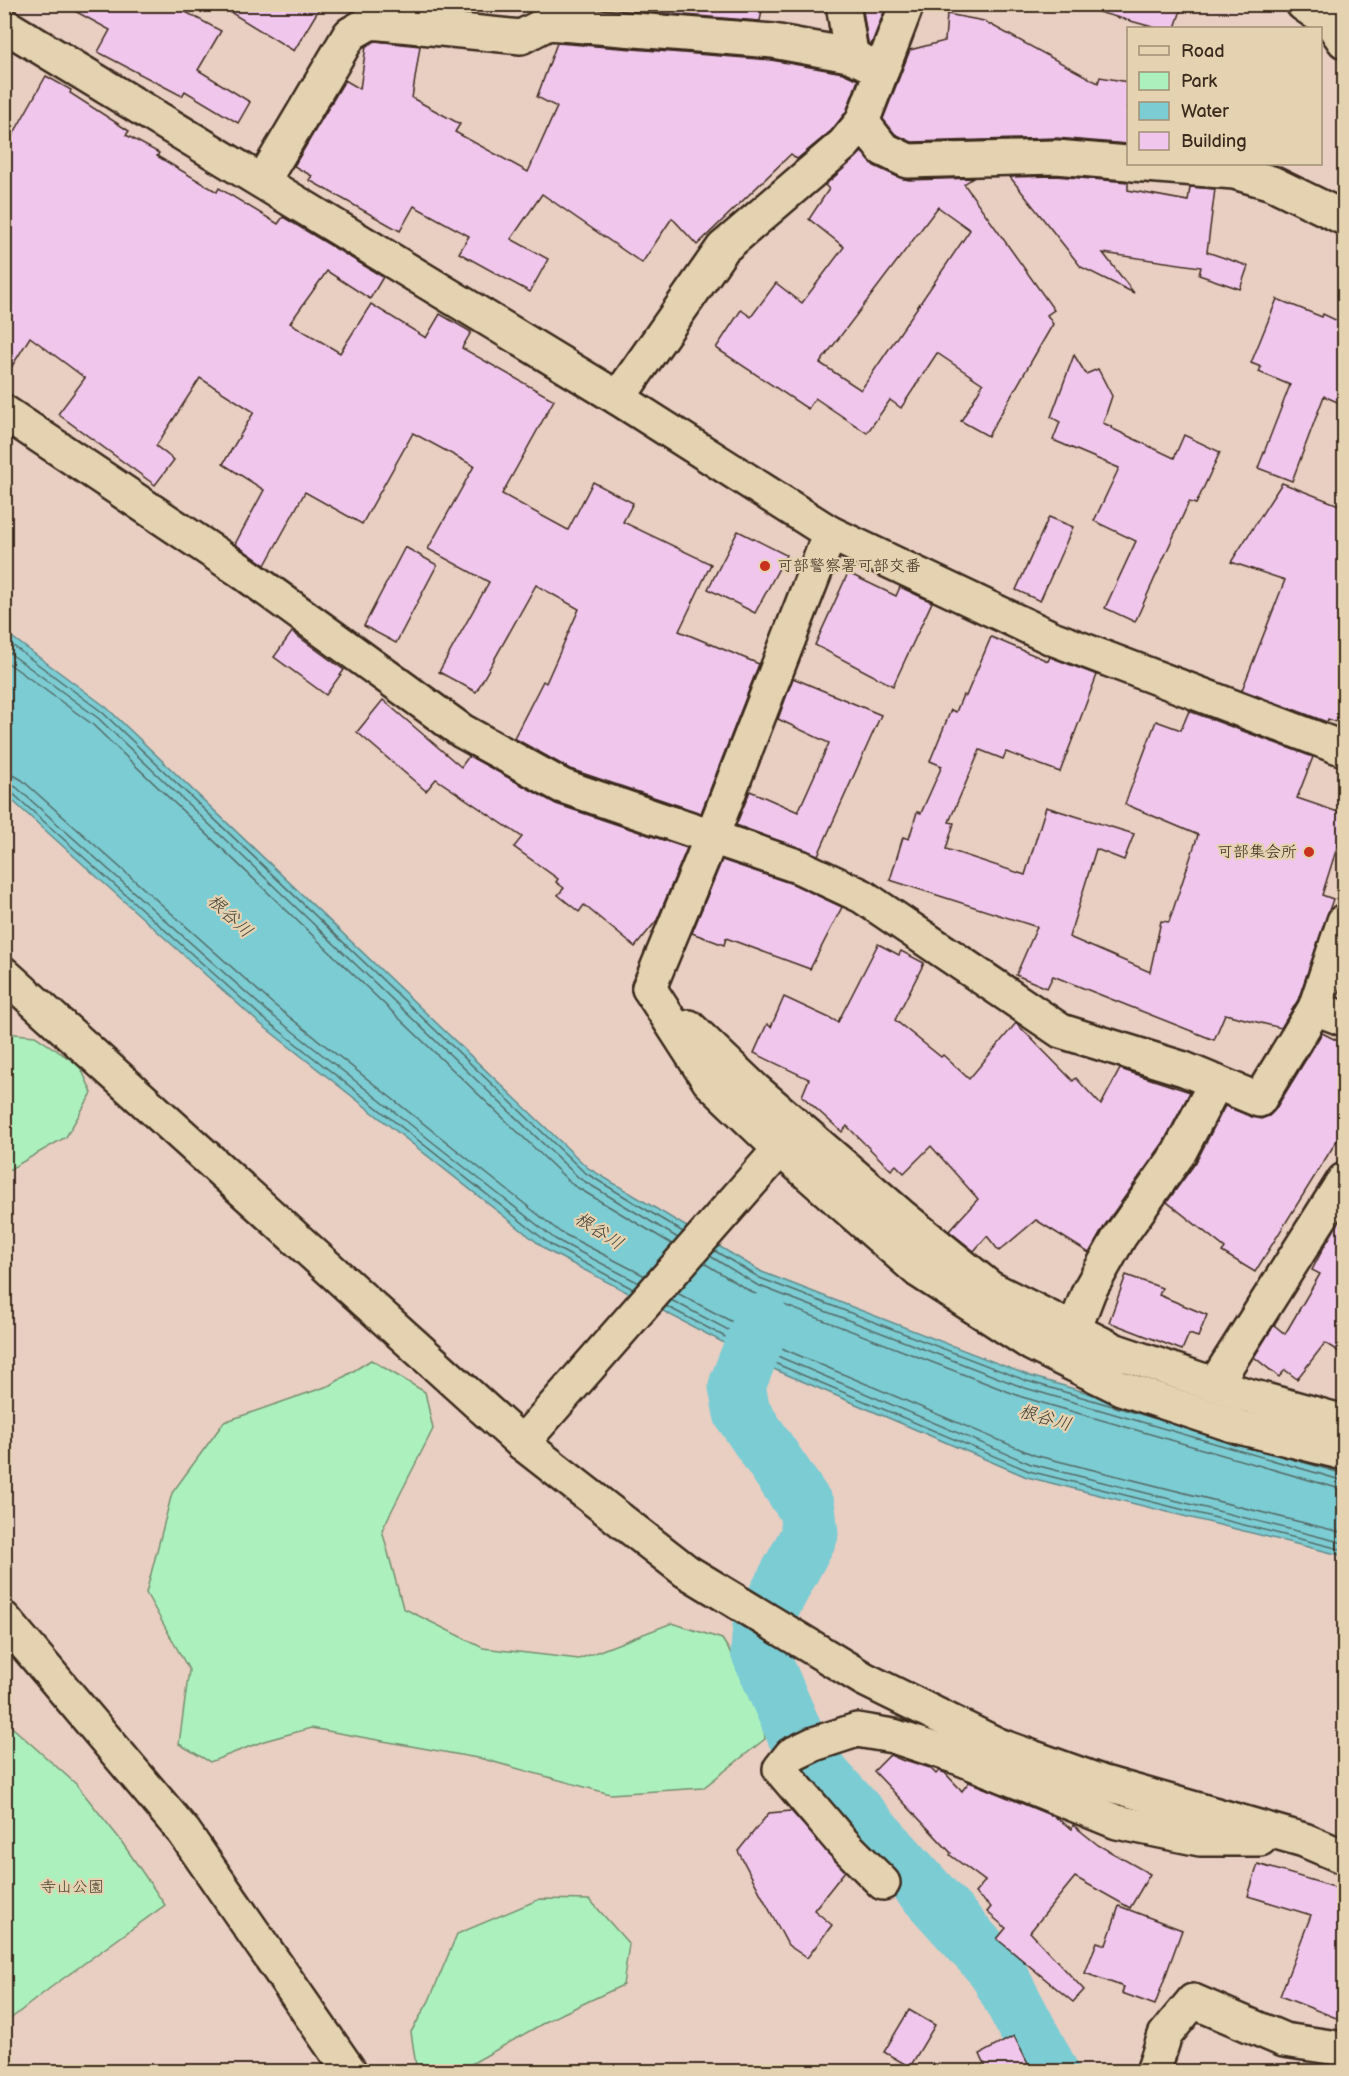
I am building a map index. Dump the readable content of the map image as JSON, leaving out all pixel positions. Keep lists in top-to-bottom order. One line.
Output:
{"water":["根谷川"],"parks":["寺山公園"],"places":["可部警察署可部交番","可部集会所"],"legend":["Road","Park","Water","Building"]}
